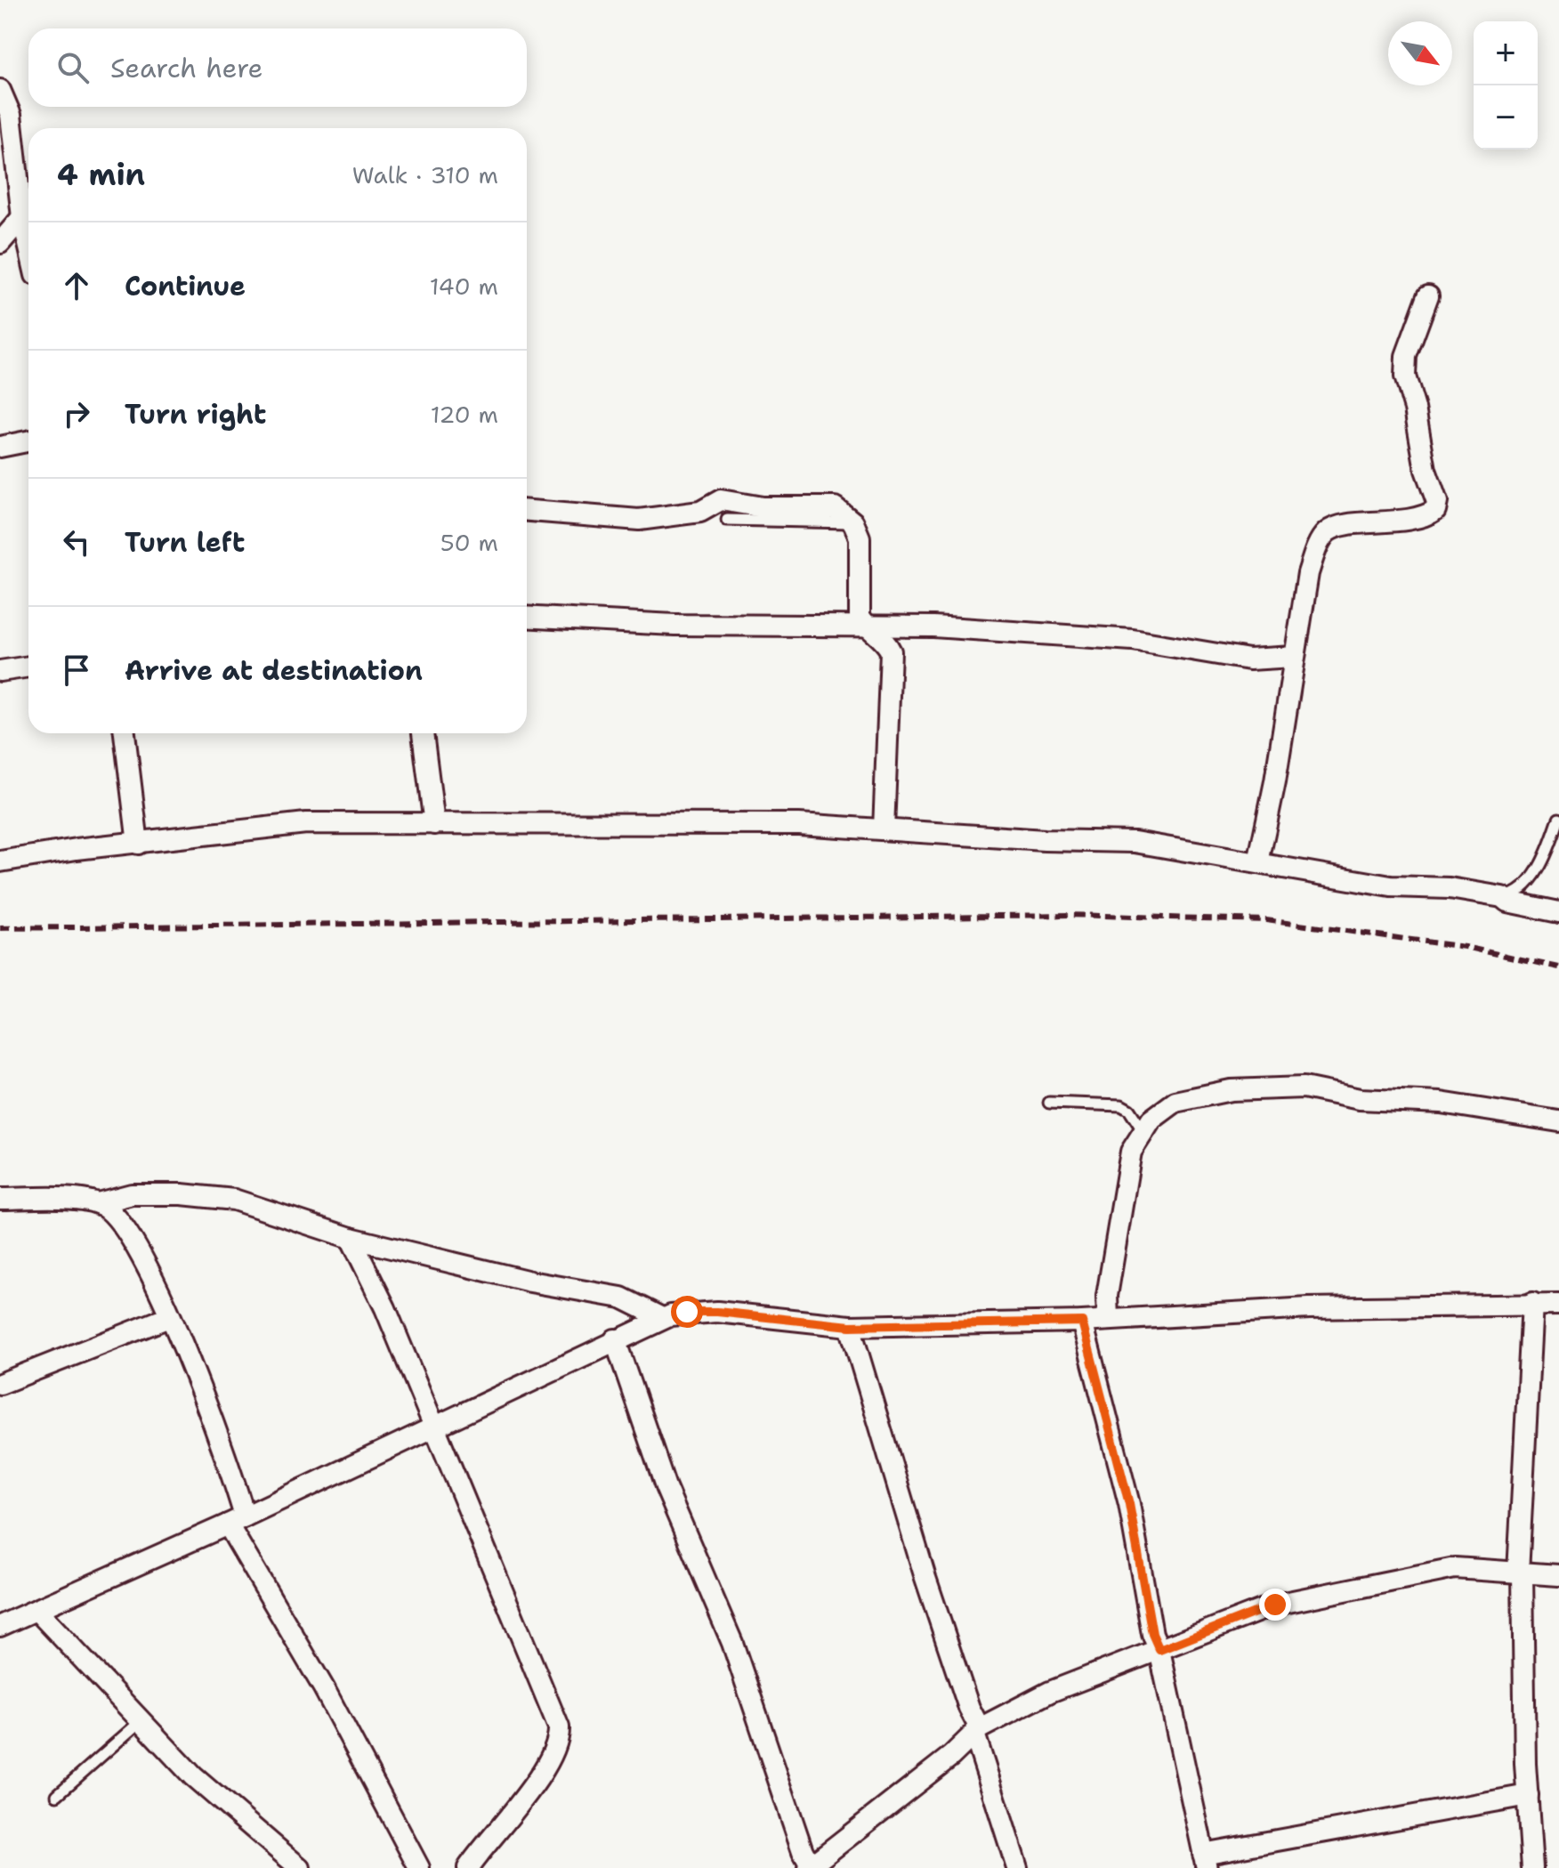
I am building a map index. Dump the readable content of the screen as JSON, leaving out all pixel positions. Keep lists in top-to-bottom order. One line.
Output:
{"north":"bottom right","page":{"map_buttons":["+","−"],"search":"Search here","heading":["4 min","Walk · 310 m"],"list":[["Continue","140 m"],["Turn right","120 m"],["Turn left","50 m"],"Arrive at destination"]}}
